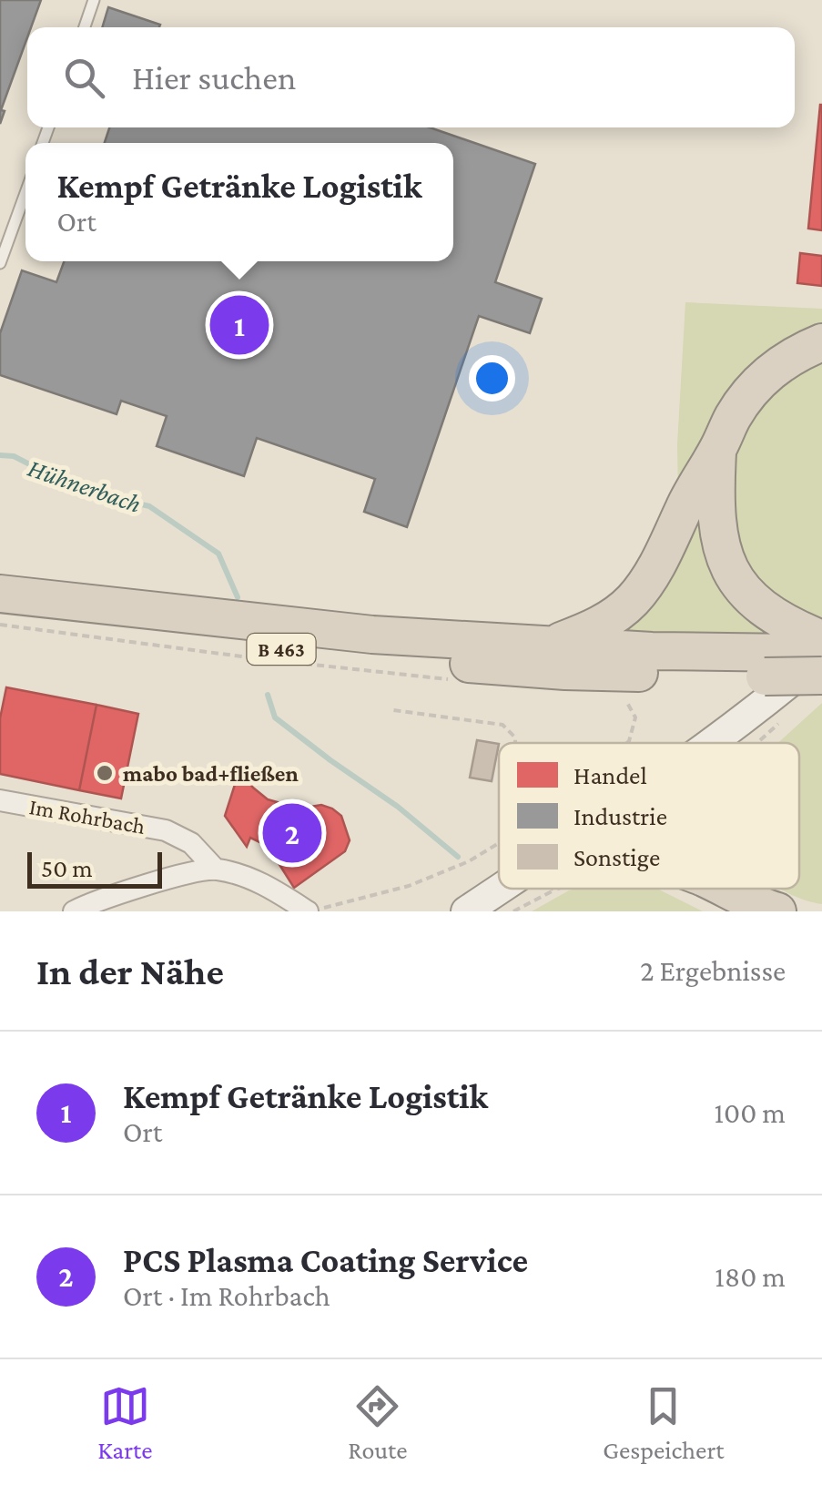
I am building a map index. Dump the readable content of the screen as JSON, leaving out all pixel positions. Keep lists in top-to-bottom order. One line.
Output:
{"streets":{"highway":["B 463"],"street":["Im Rohrbach"]},"water":["Hühnerbach"],"places":["mabo bad+fließen"],"legend":["Handel","Industrie","Sonstige"],"scale_bar":"50 m","page":{"search":"Hier suchen","popup":["Kempf Getränke Logistik","Ort"],"pins":["1","2"],"scale":"50 m","heading":["In der Nähe","2 Ergebnisse"],"list":[{"mark":"1","name":"Kempf Getränke Logistik","note":"Ort","value":"100 m"},{"mark":"2","name":"PCS Plasma Coating Service","note":"Ort · Im Rohrbach","value":"180 m"}],"nav":["Karte","Route","Gespeichert"]}}
